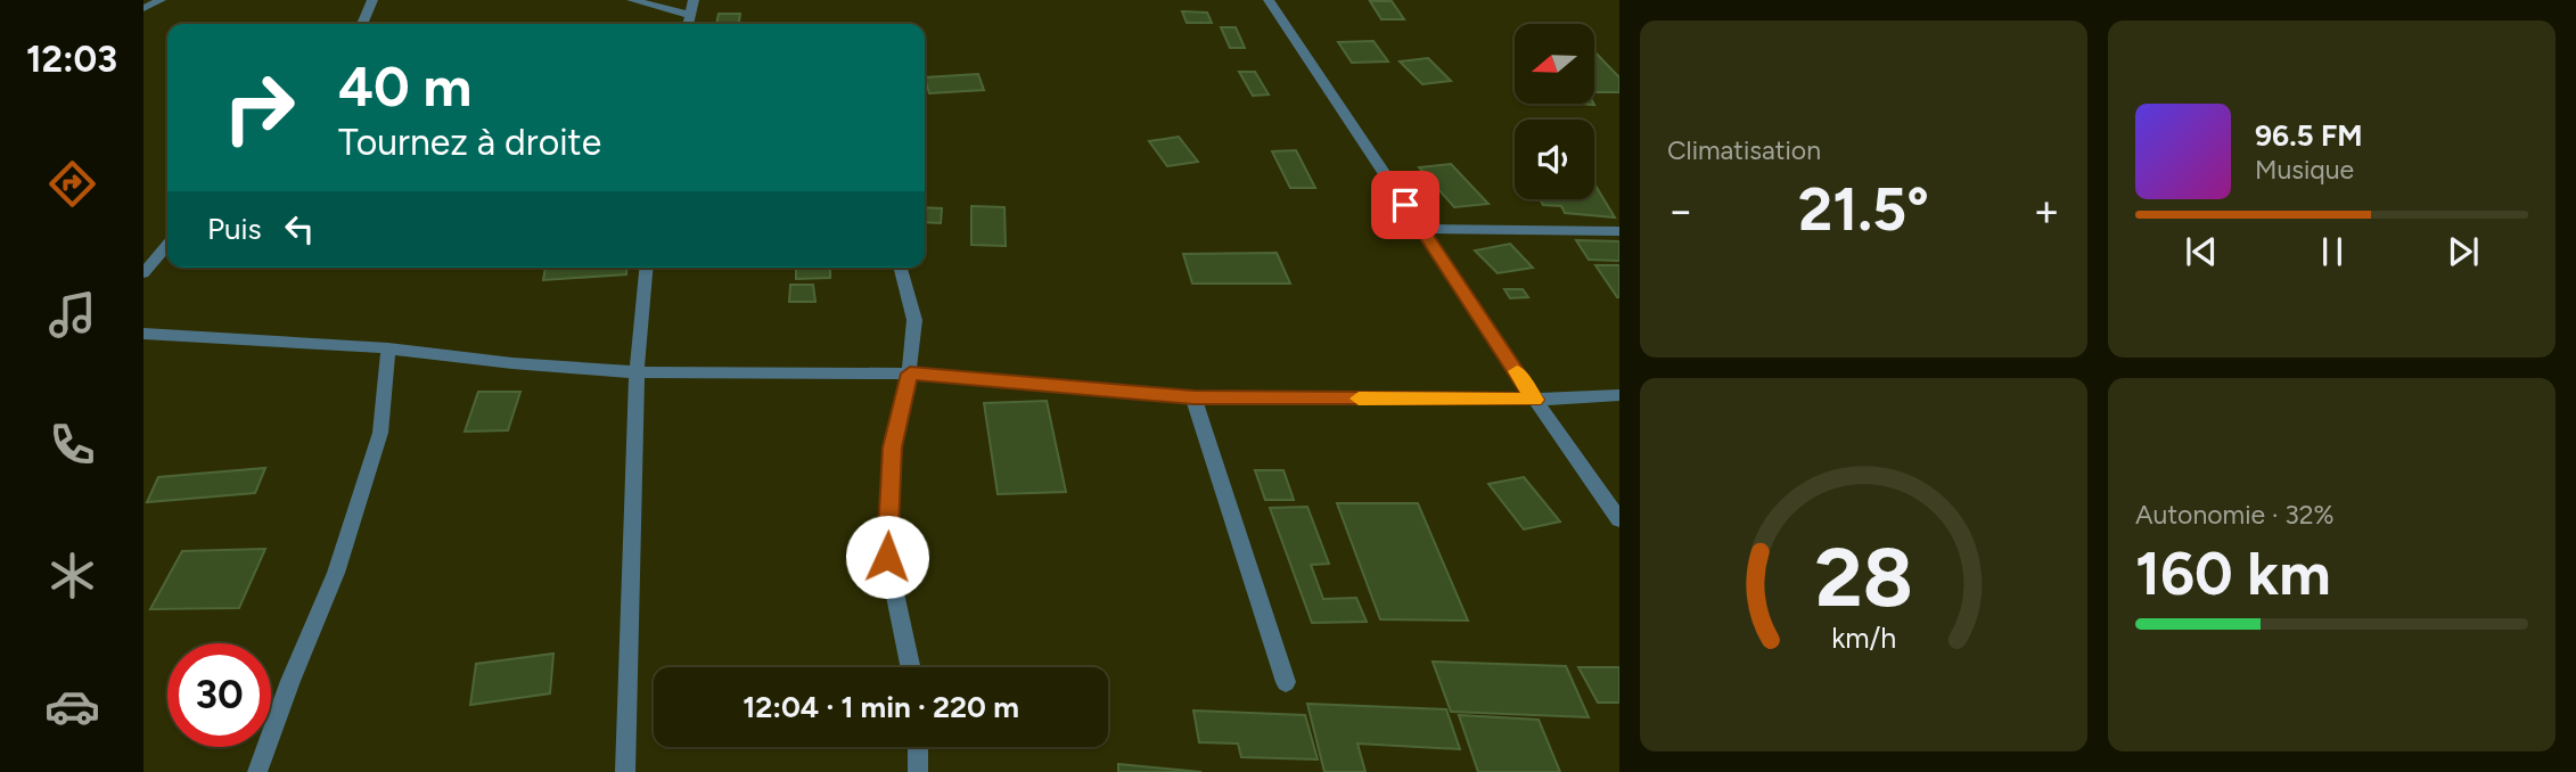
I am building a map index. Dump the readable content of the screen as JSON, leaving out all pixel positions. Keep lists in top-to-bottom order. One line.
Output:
{"north":"left","page":{"tabs":"12:03","tile":["Climatisation",["Autonomie · 32%","160 km"]],"turn":["40 m","Tournez à droite"],"song":["96.5 FM","Musique"],"heat":["−","21.5°","+"],"then":"Puis","limit":"30","trip":"12:04 · 1 min · 220 m","gauge":["28","km/h"]}}
